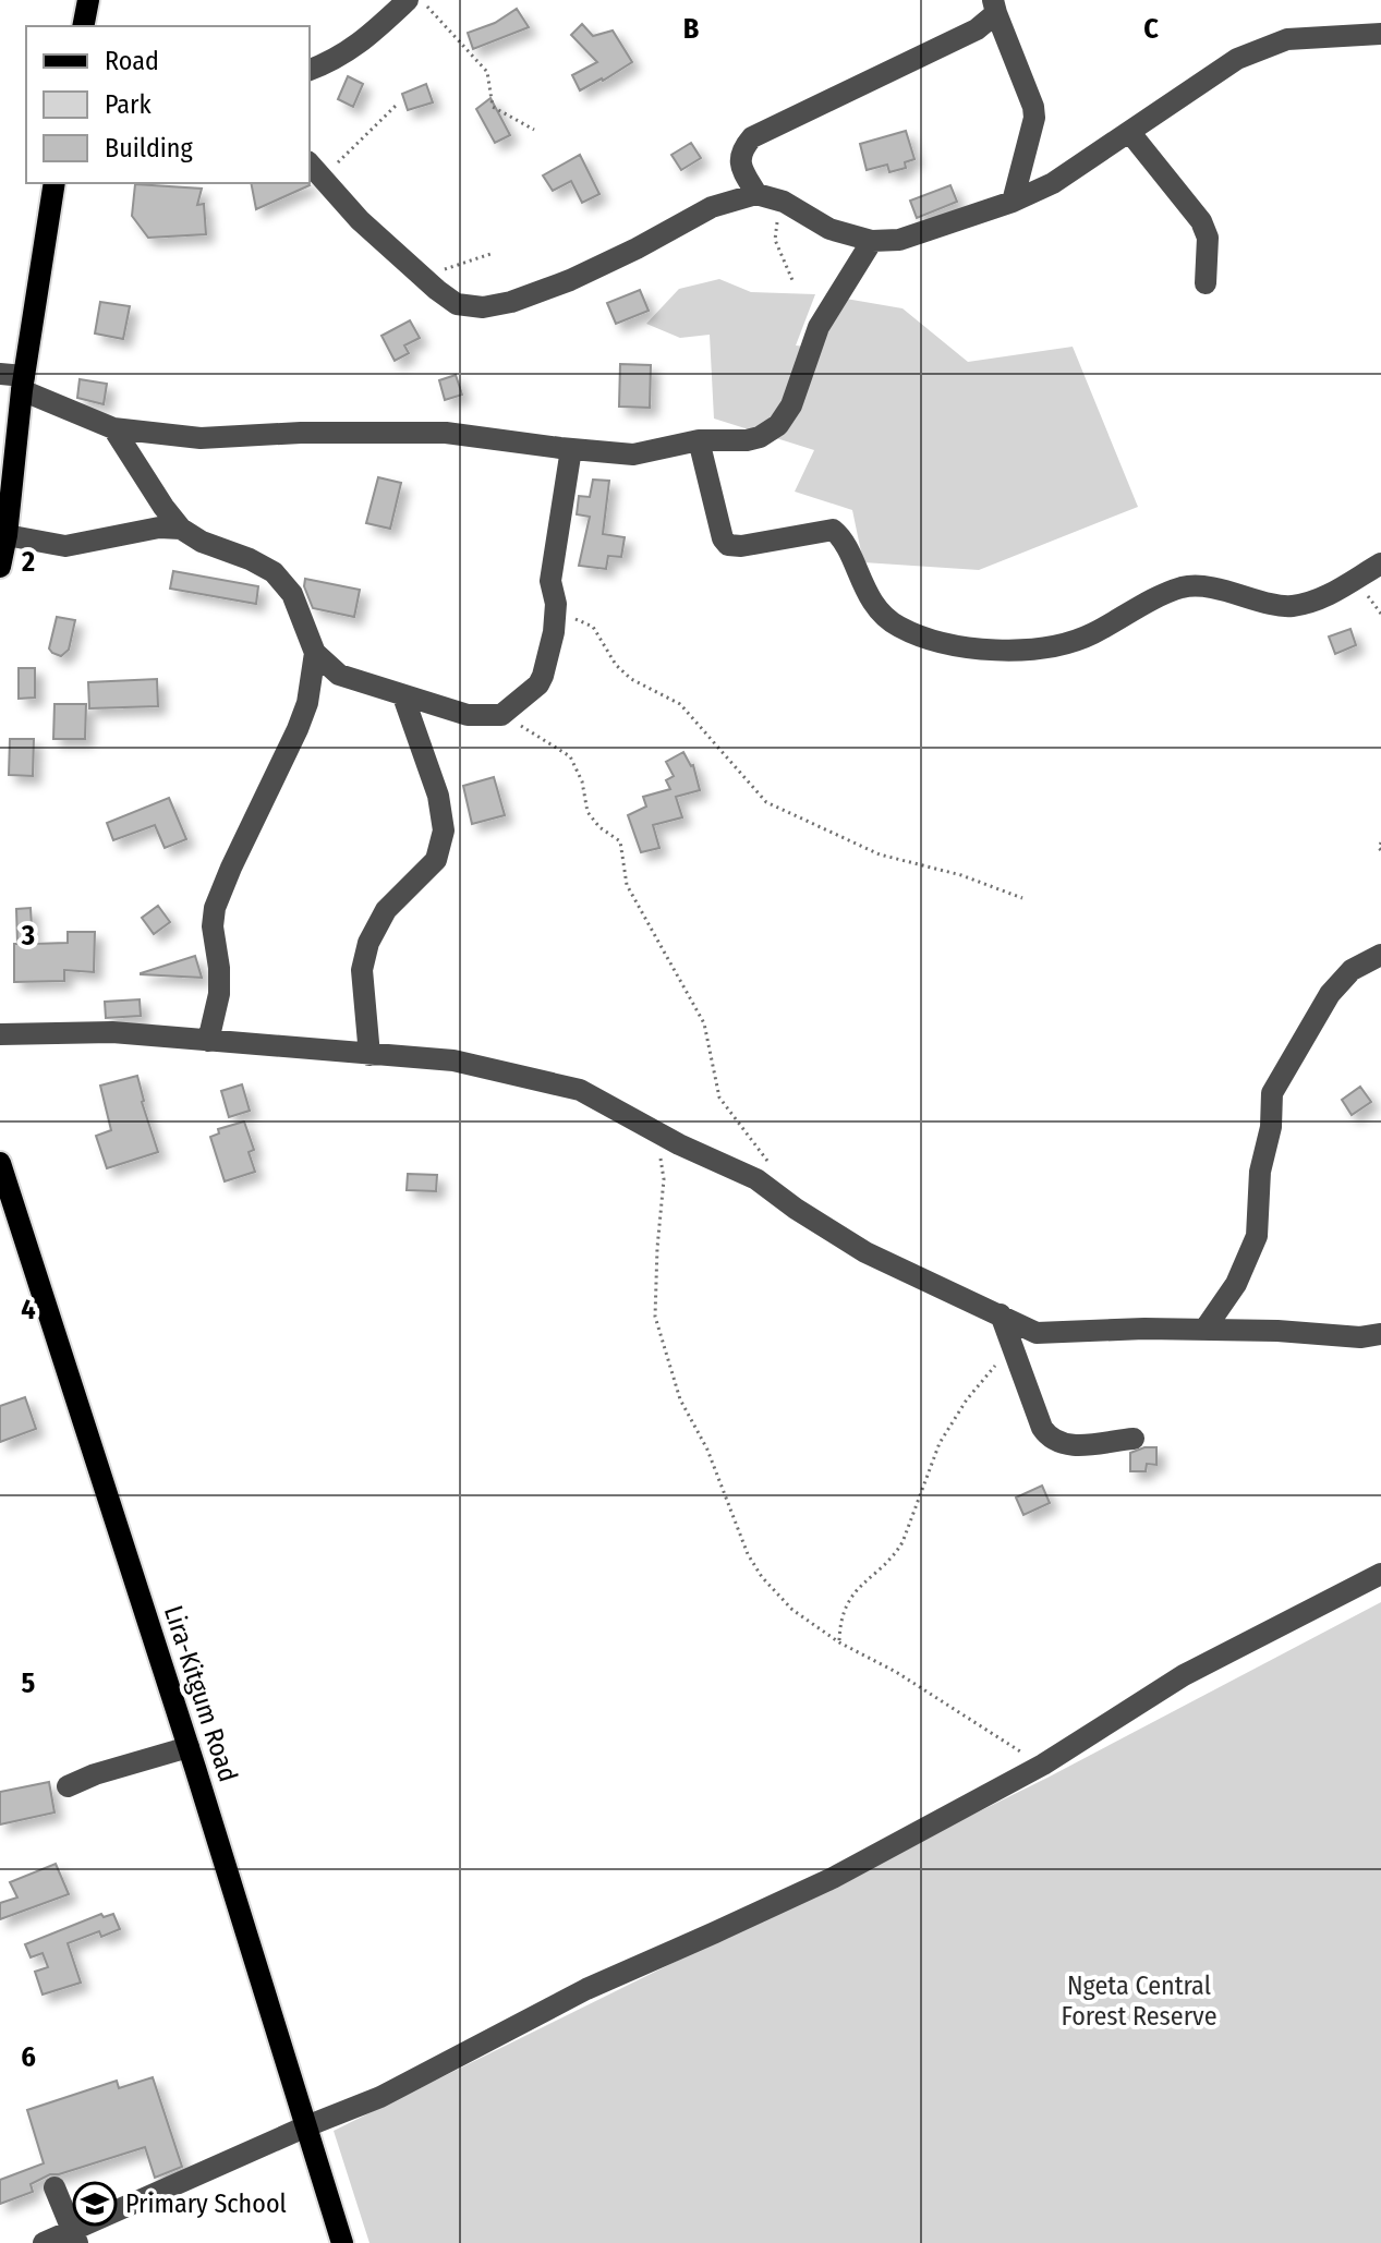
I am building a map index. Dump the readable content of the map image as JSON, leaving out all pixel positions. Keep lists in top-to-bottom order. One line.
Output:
{"streets":{"main road":["Lira-Kitgum Road"]},"parks":["Ngeta Central Forest Reserve"],"places":{"school or university":["Primary School"]},"legend":["Road","Park","Building"],"grid":{"columns":["B","C"],"rows":["2","3","4","5","6"]}}
